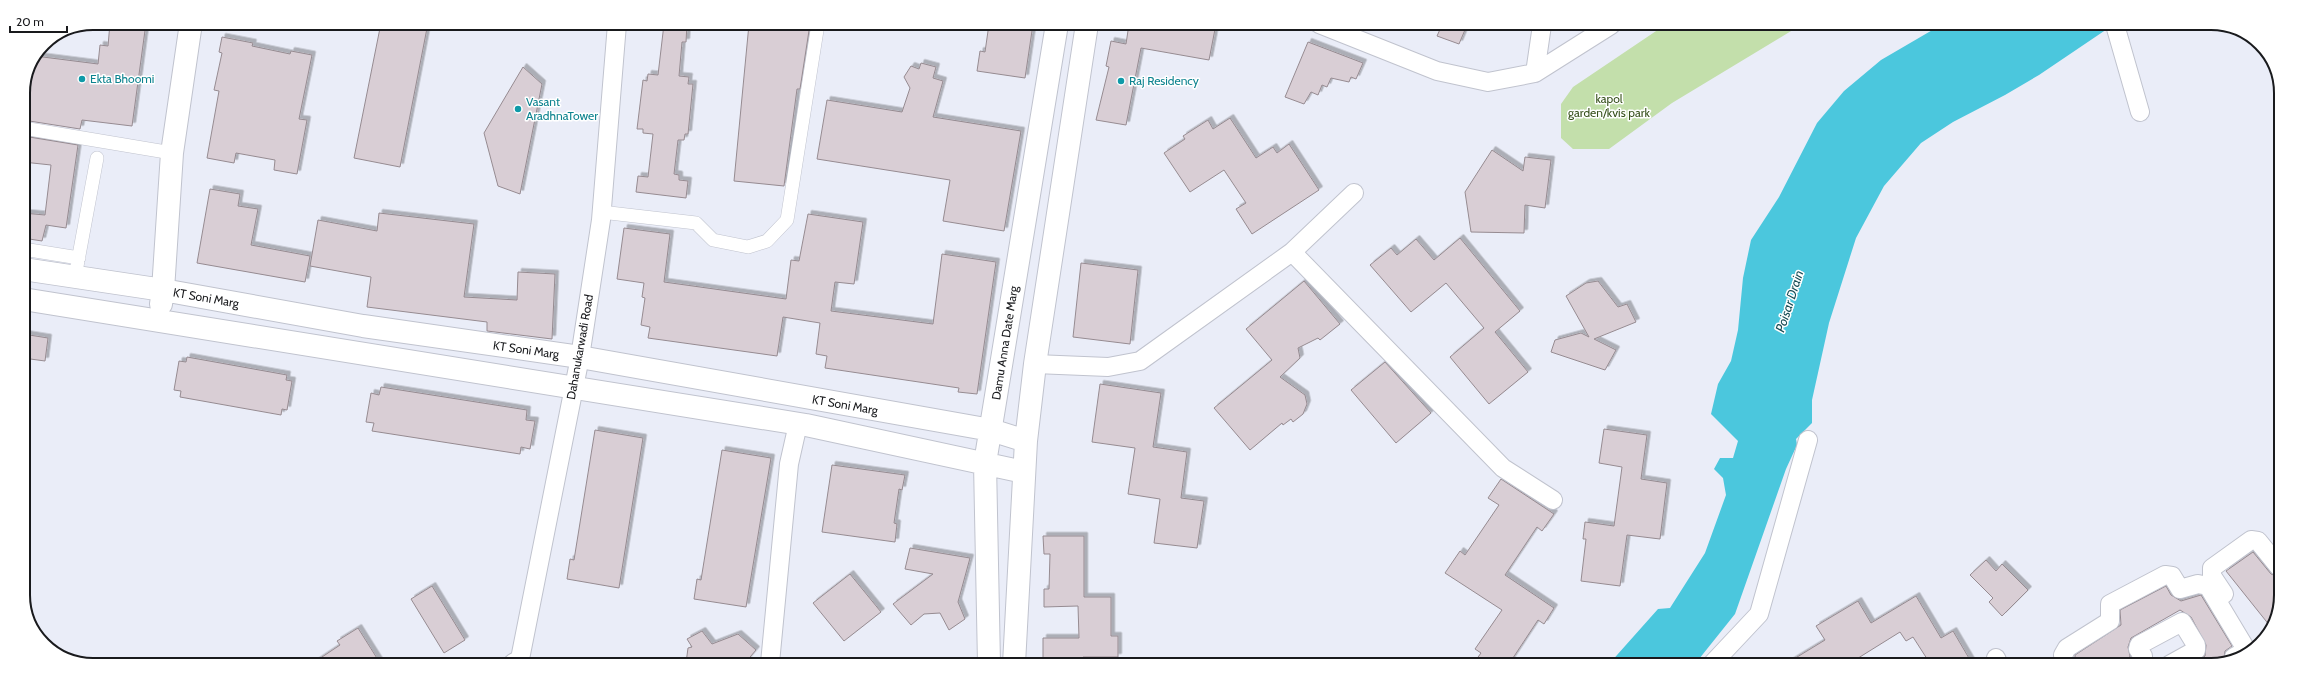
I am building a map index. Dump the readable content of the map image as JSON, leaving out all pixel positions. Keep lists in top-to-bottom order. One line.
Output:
{"streets":{"street":["KT Soni Marg","Damu Anna Date Marg","Dahanukarwadi Road"]},"crossings":[["KT Soni Marg","Damu Anna Date Marg"],["KT Soni Marg","Dahanukarwadi Road"]],"water":["Poisar Drain"],"parks":["kapol garden/kvis park"],"places":["Ekta Bhoomi","Raj Residency","Vasant AradhnaTower"],"scale_bar":"20 m"}
